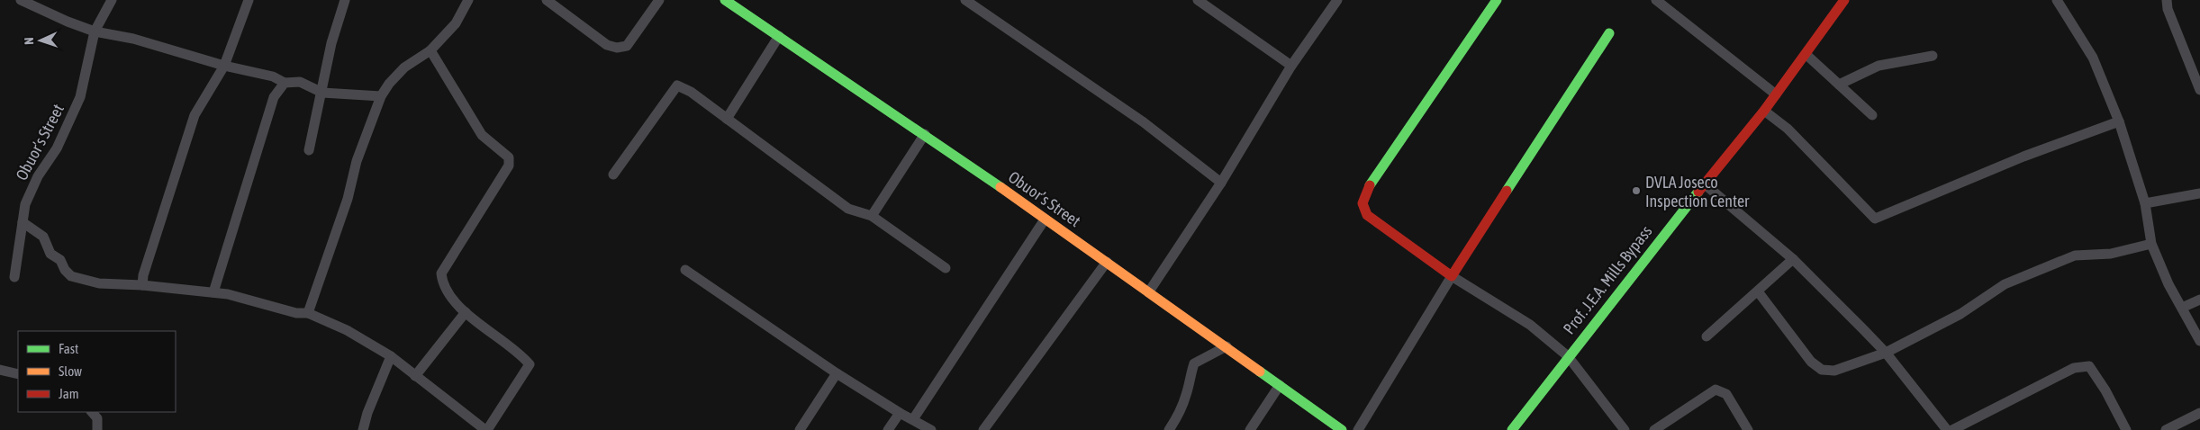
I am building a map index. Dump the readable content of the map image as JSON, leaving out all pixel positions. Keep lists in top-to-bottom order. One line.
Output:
{"streets":{"street":["Obuor’s Street","Prof. J.E.A. Mills Bypass"]},"places":["DVLA Joseco Inspection Center"],"legend":["Fast","Slow","Jam"],"north":"left"}
